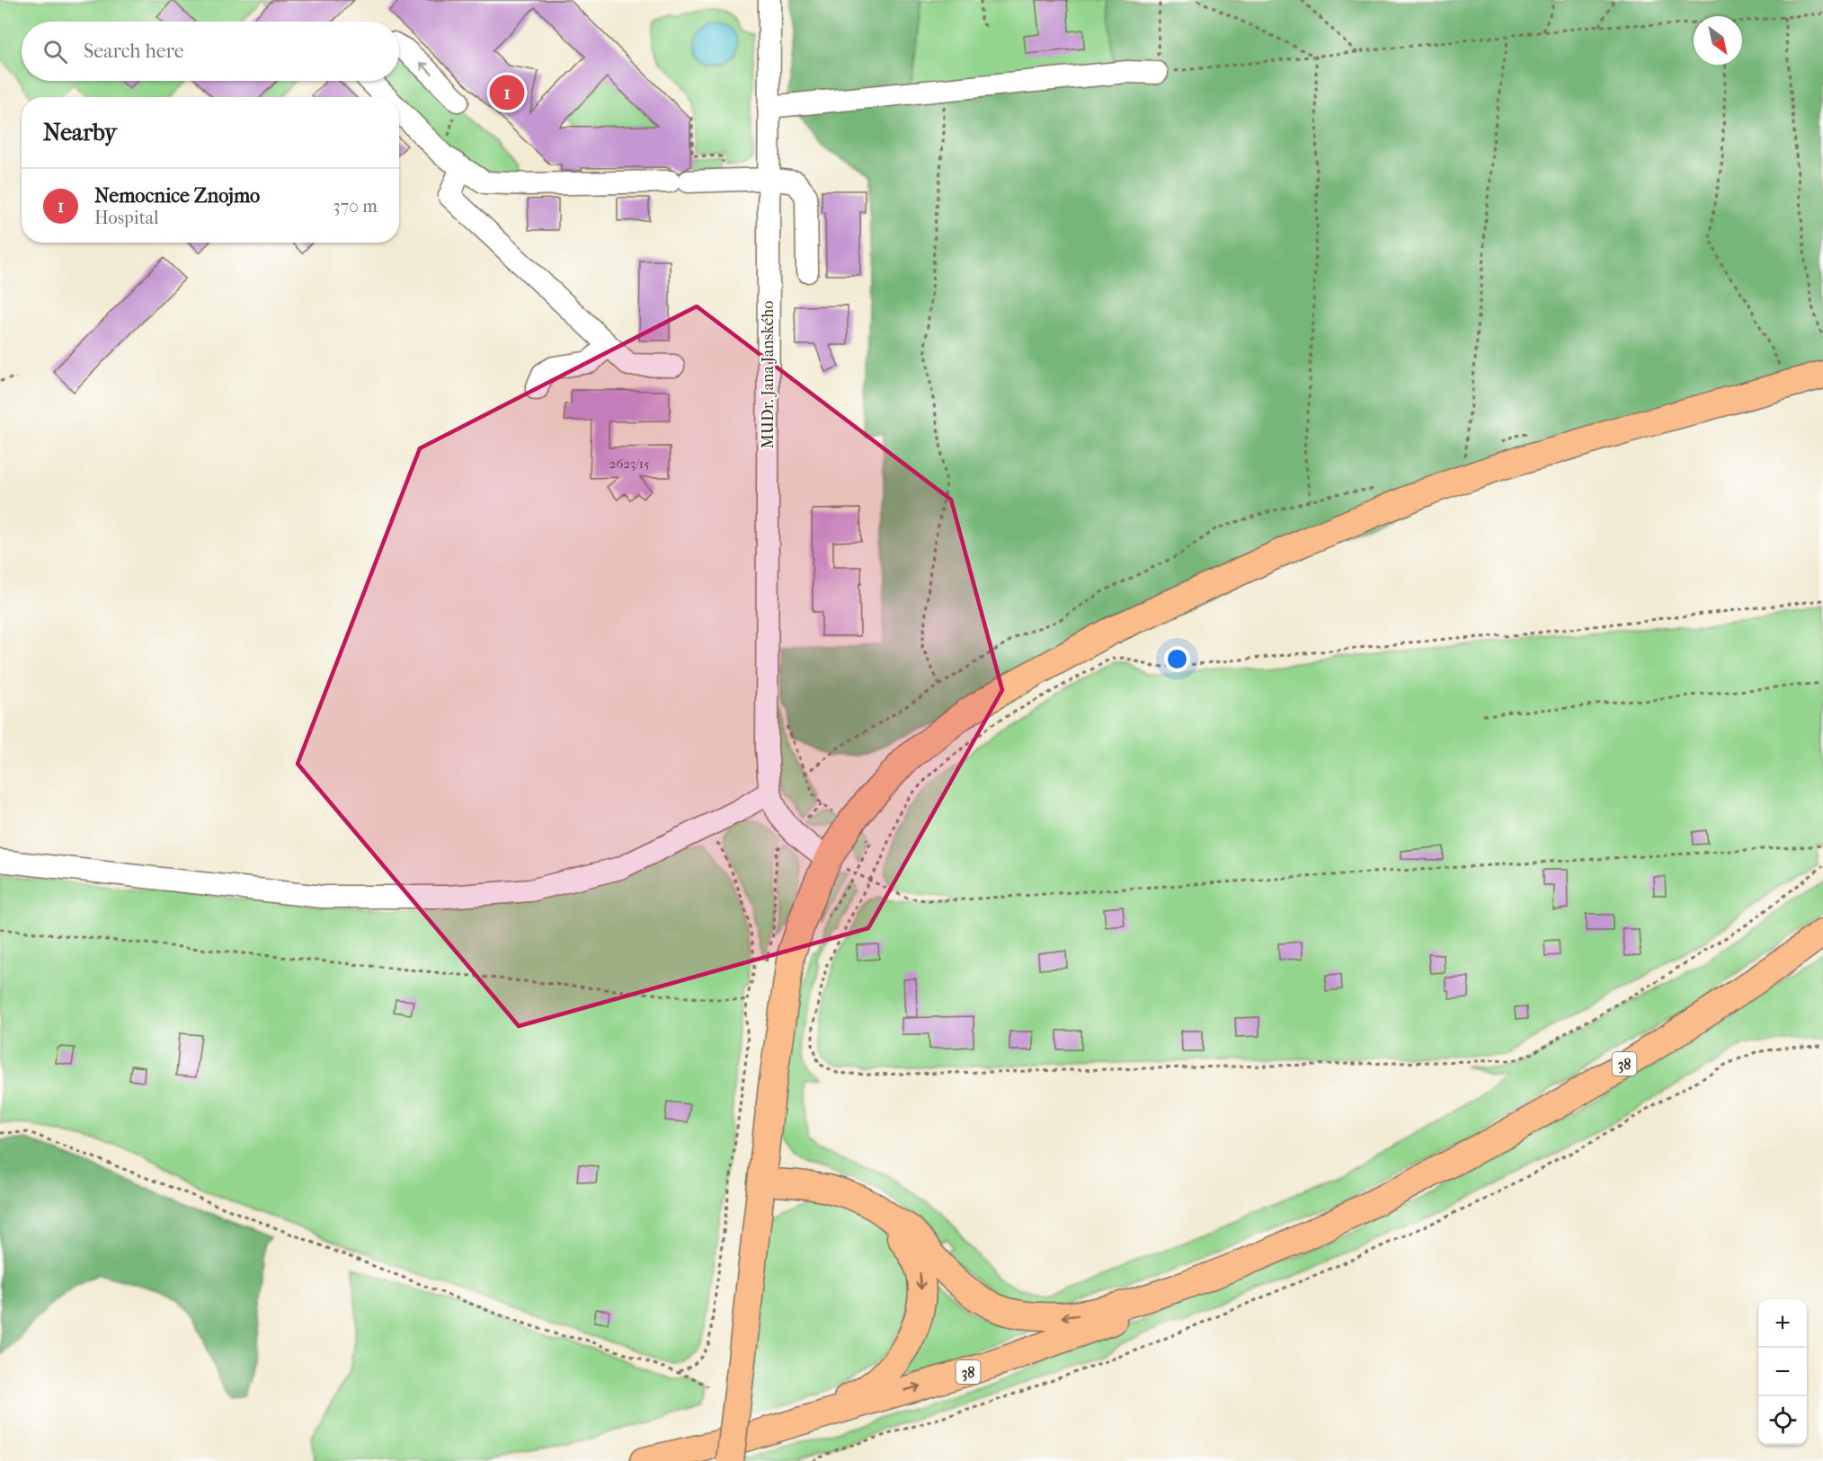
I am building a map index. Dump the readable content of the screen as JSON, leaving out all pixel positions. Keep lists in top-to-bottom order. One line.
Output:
{"streets":{"main road":["38"],"street":["MUDr. Jana Janského"]},"house_numbers":["2623/15"],"north":"bottom right","page":{"search":"Search here","pins":"1","heading":"Nearby","list":[{"mark":"1","name":"Nemocnice Znojmo","note":"Hospital","value":"370 m"}],"map_buttons":["+","−"]}}
